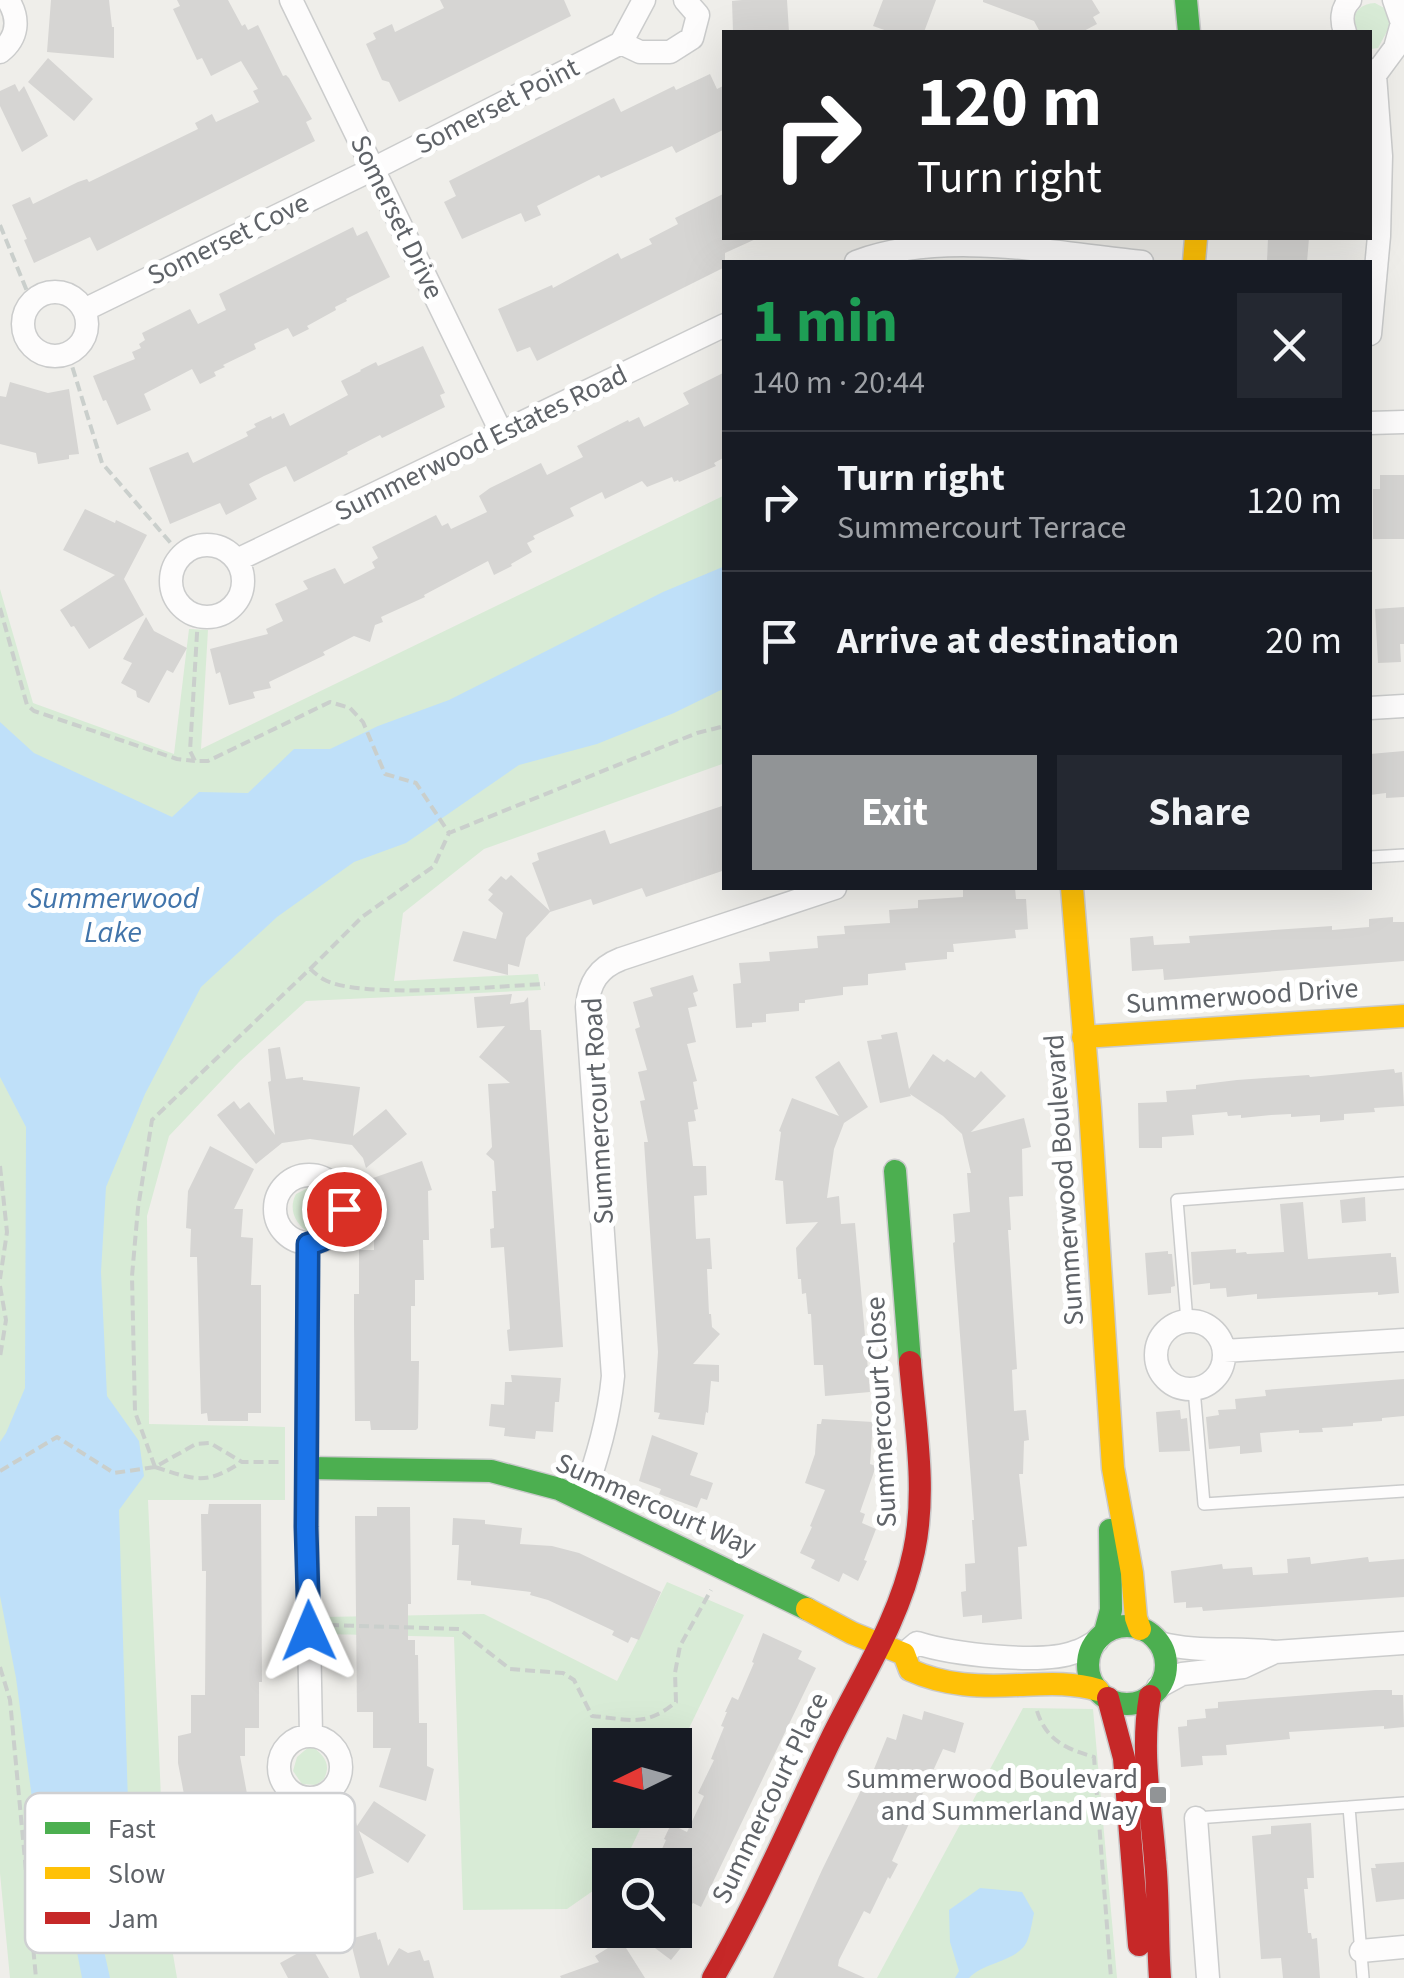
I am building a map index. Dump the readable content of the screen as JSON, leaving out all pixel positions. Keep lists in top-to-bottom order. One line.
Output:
{"streets":{"street":["Somerset Point","Somerset Drive","Somerset Cove","Summerwood Estates Road","Summerwood Drive","Summercourt Road","Summerwood Boulevard","Summercourt Close","Summercourt Way","Summercourt Place"]},"crossings":[["Somerset Point","Somerset Drive"],["Somerset Point","Somerset Cove"],["Somerset Drive","Somerset Cove"],["Somerset Drive","Summerwood Estates Road"],["Summerwood Drive","Summerwood Boulevard"],["Summercourt Road","Summercourt Way"],["Summerwood Boulevard","Summercourt Way"],["Summercourt Close","Summercourt Way"],["Summercourt Close","Summercourt Place"],["Summercourt Way","Summercourt Place"]],"water":["Summerwood Lake"],"places":{"transit":["Summerwood Boulevard and Summerland Way"]},"legend":["Fast","Slow","Jam"],"north":"left","page":{"turn":["120 m","Turn right"],"heading":["1 min","140 m · 20:44"],"list":[{"name":"Turn right","note":"Summercourt Terrace","value":"120 m"},{"name":"Arrive at destination","value":"20 m"}],"buttons":["Exit","Share"]}}
